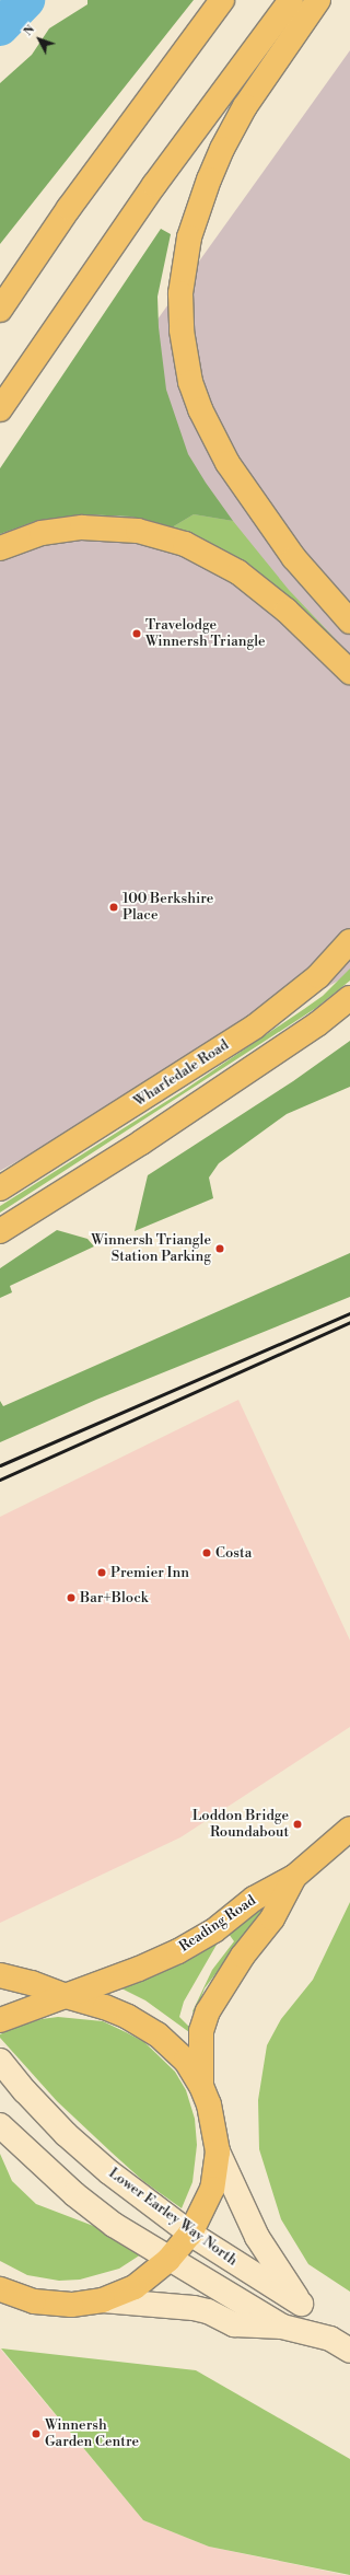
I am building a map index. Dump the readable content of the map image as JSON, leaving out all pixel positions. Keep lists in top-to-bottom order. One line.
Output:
{"streets":{"main road":["Wharfedale Road","Reading Road","Lower Earley Way North"]},"places":["Travelodge Winnersh Triangle","100 Berkshire Place","Winnersh Triangle Station Parking","Costa","Premier Inn","Bar+Block","Loddon Bridge Roundabout","Winnersh Garden Centre"],"north":"top left"}
